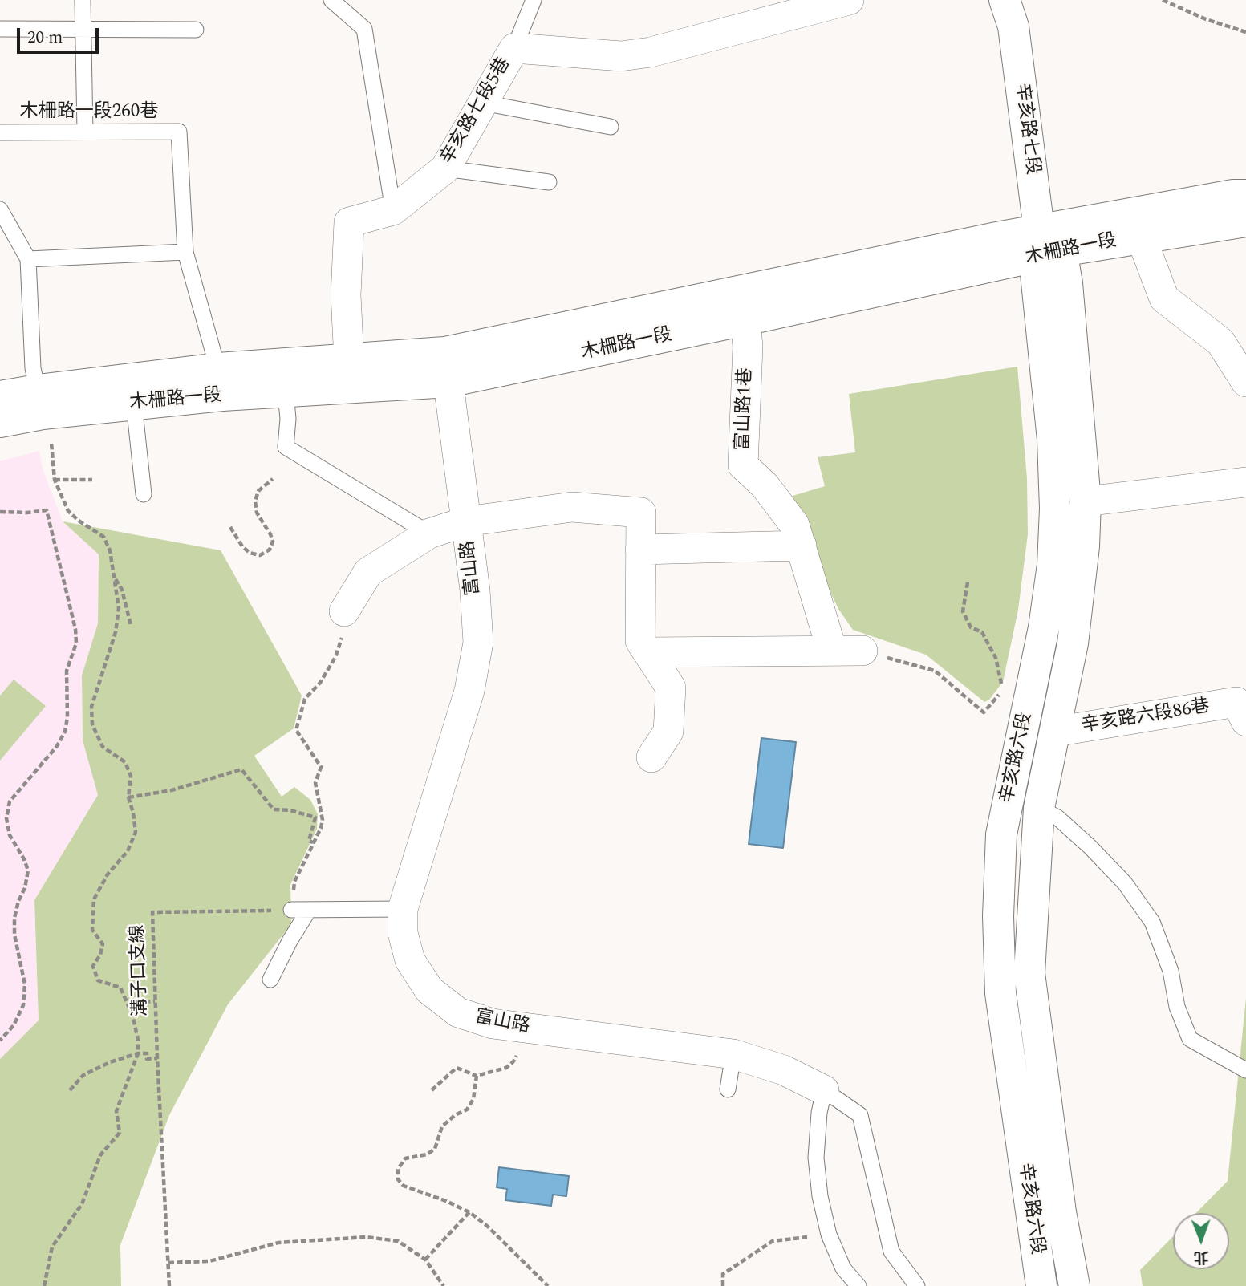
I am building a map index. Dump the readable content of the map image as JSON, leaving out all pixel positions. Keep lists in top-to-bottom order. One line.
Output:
{"streets":{"main road":["辛亥路七段","木柵路一段","辛亥路六段"],"street":["辛亥路七段5巷","富山路1巷","富山路","辛亥路六段86巷"],"lane":["木柵路一段260巷"],"path":["溝子口支線"]},"crossings":[["辛亥路七段5巷","木柵路一段"],["木柵路一段260巷","木柵路一段"],["辛亥路七段","木柵路一段"],["辛亥路七段","辛亥路六段"],["木柵路一段","富山路1巷"],["木柵路一段","富山路"],["木柵路一段","辛亥路六段"],["辛亥路六段86巷","辛亥路六段"]],"scale_bar":"20 m","north":"bottom"}
